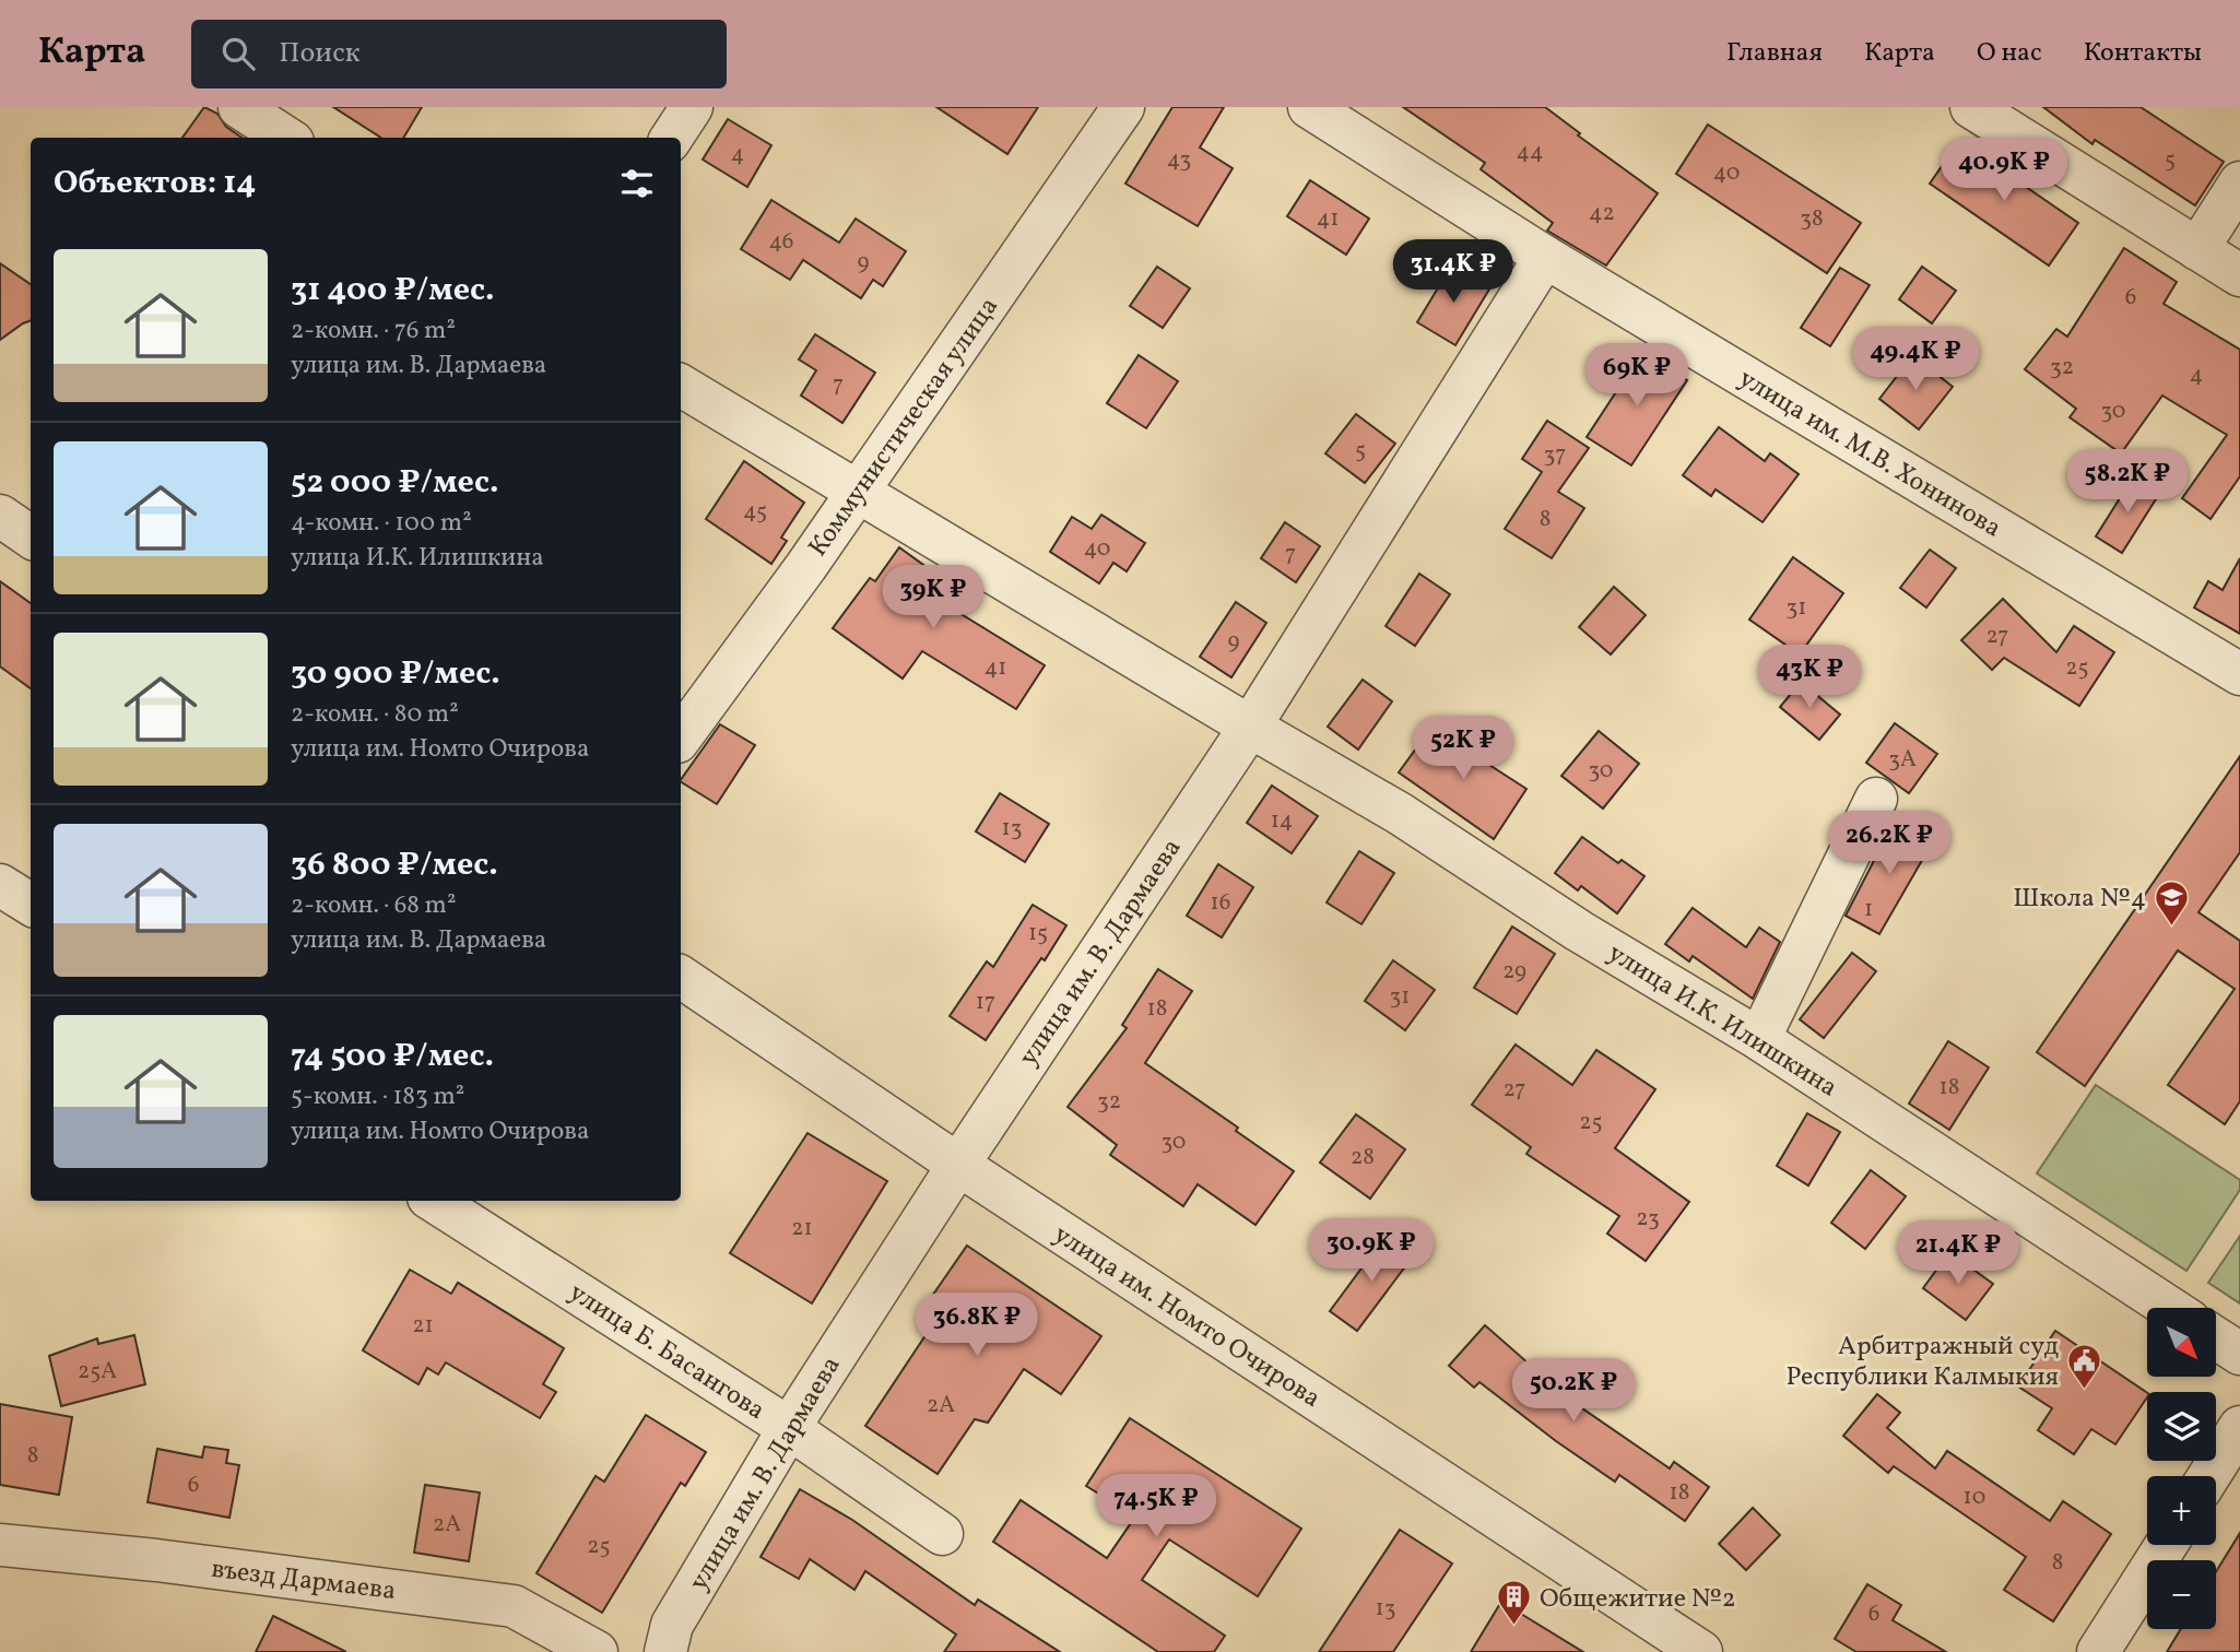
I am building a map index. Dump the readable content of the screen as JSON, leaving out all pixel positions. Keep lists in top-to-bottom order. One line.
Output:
{"streets":{"street":["Коммунистическая улица","улица им. М.В. Хонинова","улица им. В. Дармаева","улица И.К. Илишкина","улица им. Номто Очирова","улица Б. Басангова","въезд Дармаева"]},"crossings":[["Коммунистическая улица","улица И.К. Илишкина"],["улица им. М.В. Хонинова","улица им. В. Дармаева"],["улица им. В. Дармаева","улица И.К. Илишкина"],["улица им. В. Дармаева","улица им. Номто Очирова"],["улица им. В. Дармаева","улица Б. Басангова"]],"places":{"school or university":["Школа №4"],"public building":["Арбитражный суд Республики Калмыкия"],"building":["Общежитие №2"]},"house_numbers":["44","4","43","5","40","42","41","38","46","9","6","32","4","7","30","5","37","45","8","40","7","31","27","9","41","25","3А","30","14","13","16","1","15","29","31","17","18","18","27","32","25","30","28","23","21","21","25А","2А","8","6","18","10","2А","25","8","13","6"],"north":"bottom right","page":{"header":"Карта","search":"Поиск","nav":["Главная","Карта","О нас","Контакты"],"price":["40.9K ₽","31.4K ₽","49.4K ₽","69K ₽","58.2K ₽","39K ₽","43K ₽","52K ₽","26.2K ₽","30.9K ₽","21.4K ₽","36.8K ₽","50.2K ₽","74.5K ₽"],"heading":"Объектов: 14","list":[{"name":"31 400 ₽/мес.","note":"2-комн. · 76 m² · улица им. В. Дармаева"},{"name":"52 000 ₽/мес.","note":"4-комн. · 100 m² · улица И.К. Илишкина"},{"name":"30 900 ₽/мес.","note":"2-комн. · 80 m² · улица им. Номто Очирова"},{"name":"36 800 ₽/мес.","note":"2-комн. · 68 m² · улица им. В. Дармаева"},{"name":"74 500 ₽/мес.","note":"5-комн. · 183 m² · улица им. Номто Очирова"}],"map_buttons":["+","−"]}}
